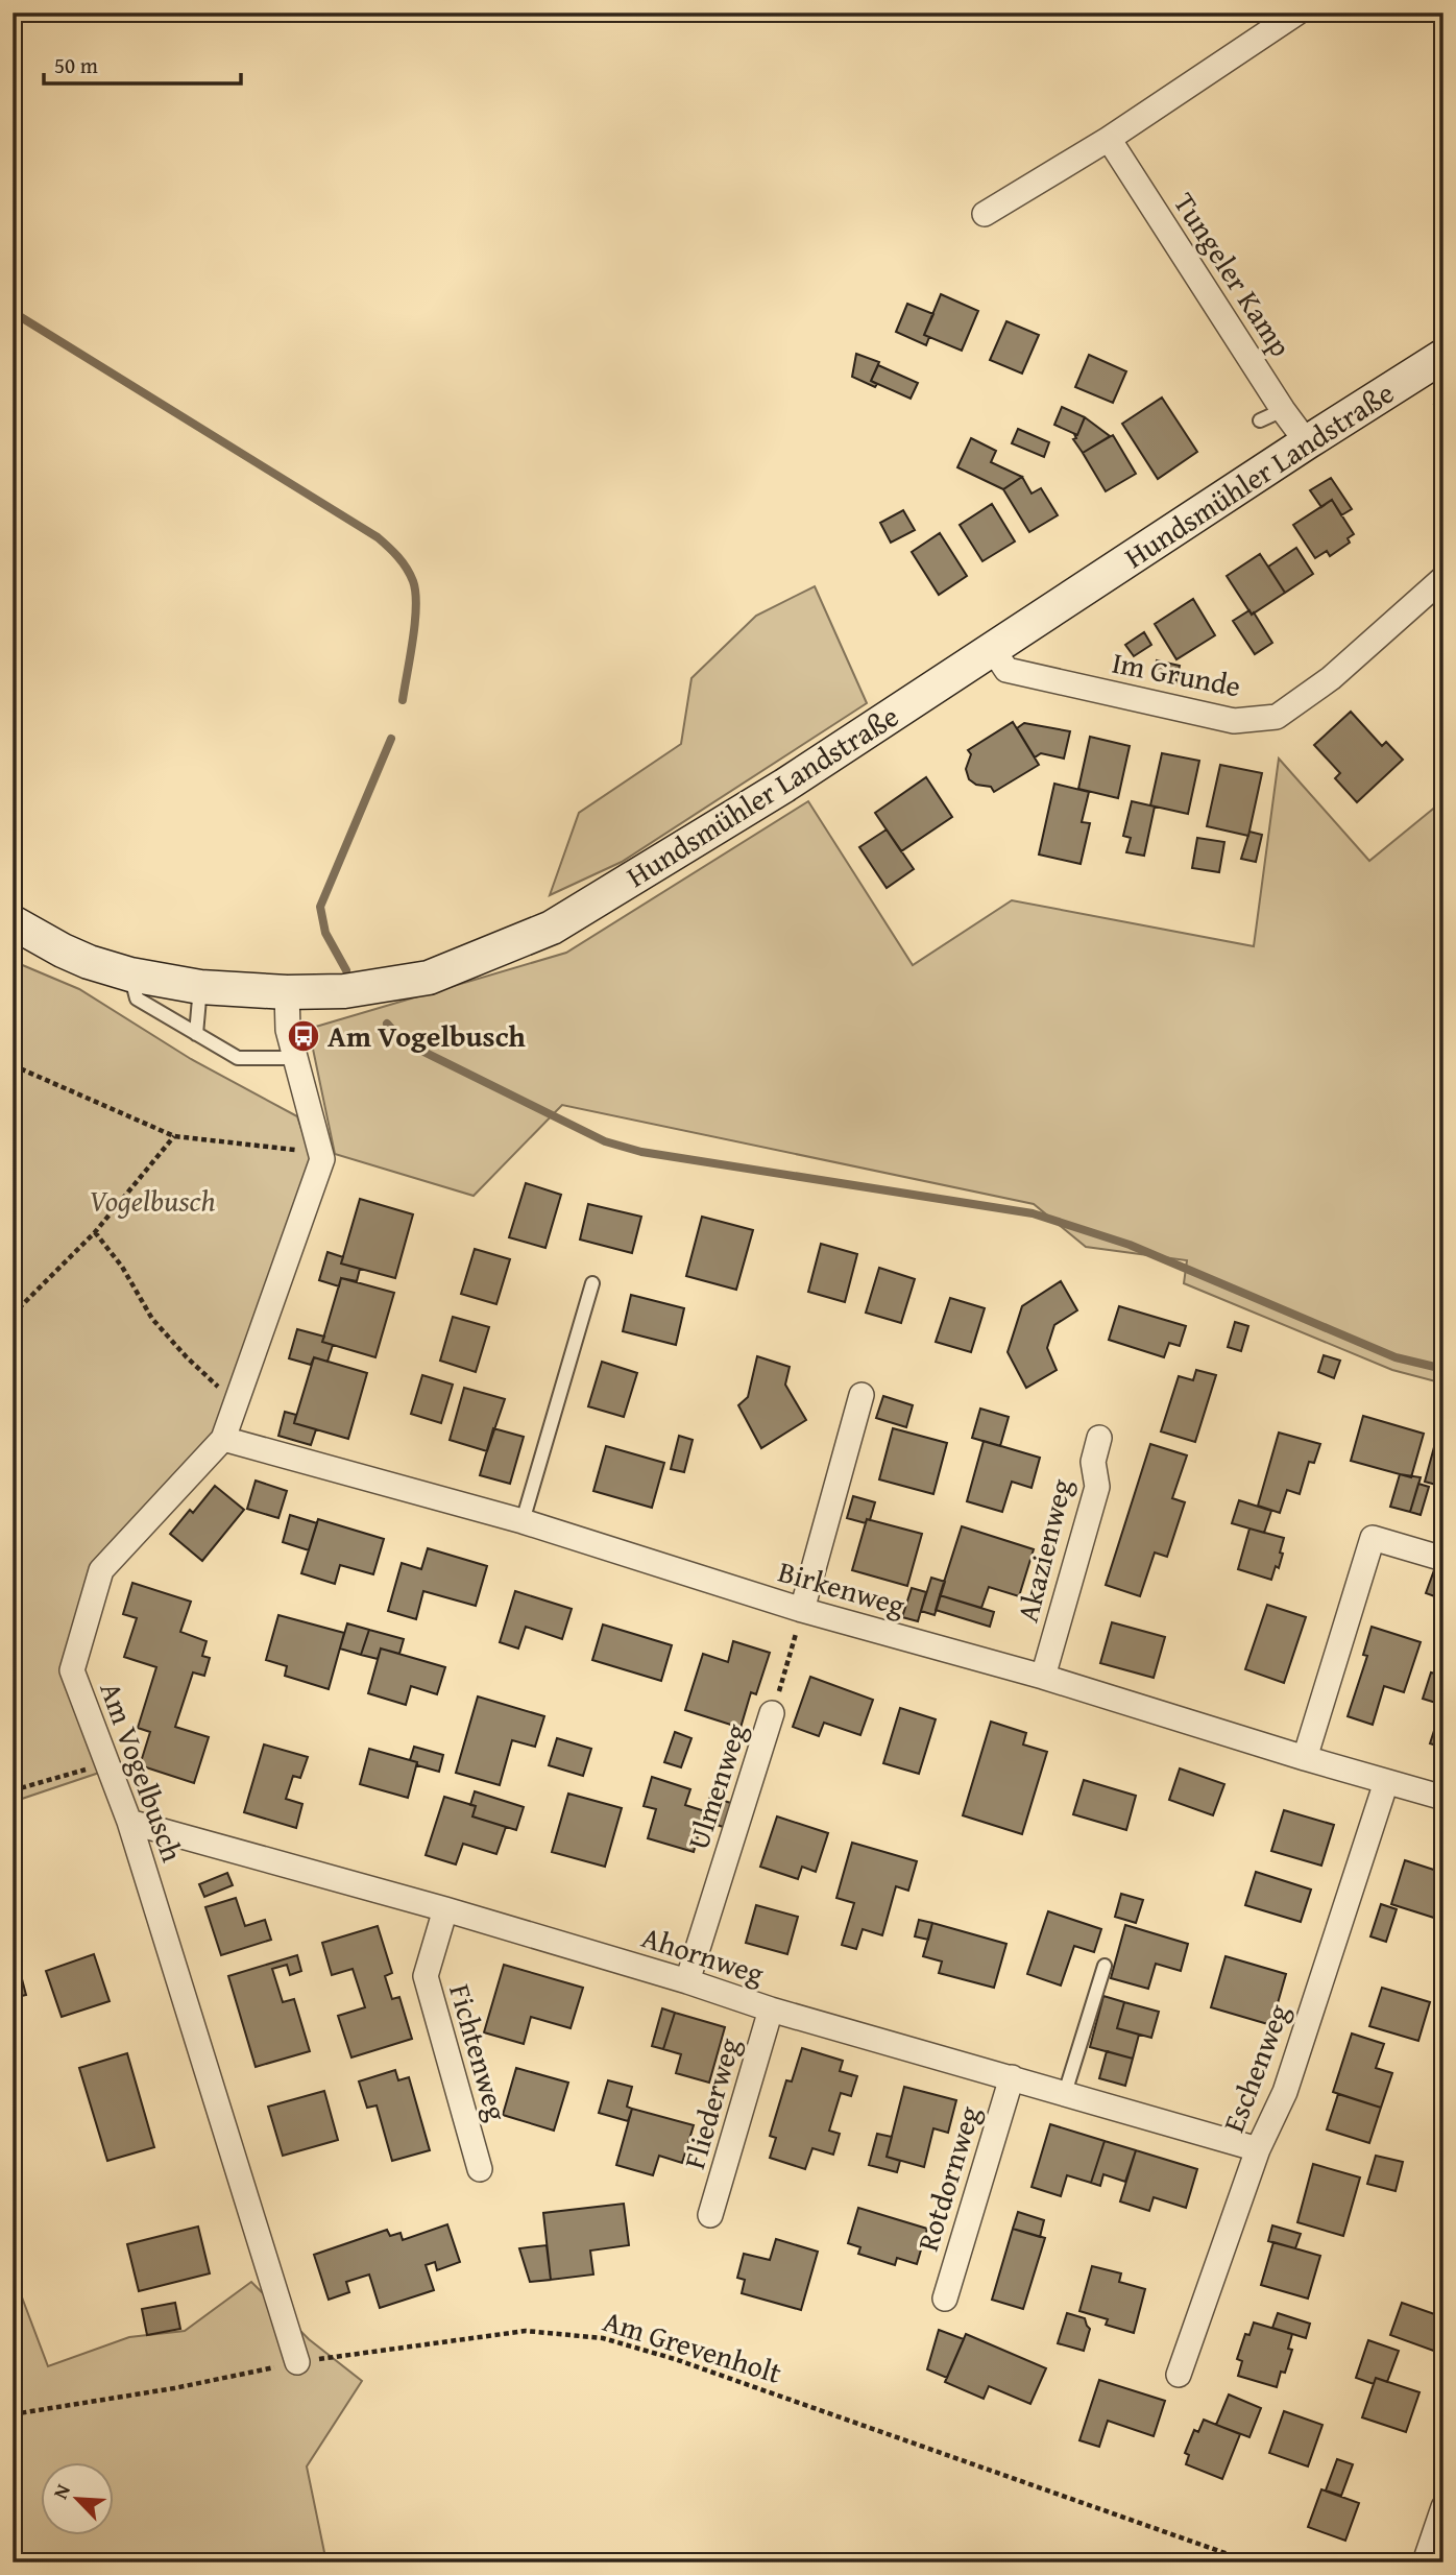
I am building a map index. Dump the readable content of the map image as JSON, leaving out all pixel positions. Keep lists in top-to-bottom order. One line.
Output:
{"streets":{"street":["Tungeler Kamp","Hundsmühler Landstraße","Im Grunde","Akazienweg","Birkenweg","Am Vogelbusch","Ulmenweg","Ahornweg","Fichtenweg","Eschenweg","Fliederweg","Rotdornweg"],"path":["Am Grevenholt"]},"crossings":[["Tungeler Kamp","Hundsmühler Landstraße"],["Hundsmühler Landstraße","Im Grunde"],["Akazienweg","Birkenweg"],["Birkenweg","Am Vogelbusch"],["Birkenweg","Ulmenweg"],["Birkenweg","Eschenweg"],["Am Vogelbusch","Ahornweg"],["Am Vogelbusch","Am Grevenholt"],["Ulmenweg","Ahornweg"],["Ahornweg","Fichtenweg"],["Ahornweg","Eschenweg"],["Ahornweg","Fliederweg"],["Ahornweg","Rotdornweg"]],"parks":["Vogelbusch"],"places":{"bus stop":["Am Vogelbusch"]},"scale_bar":"50 m","north":"top left"}
